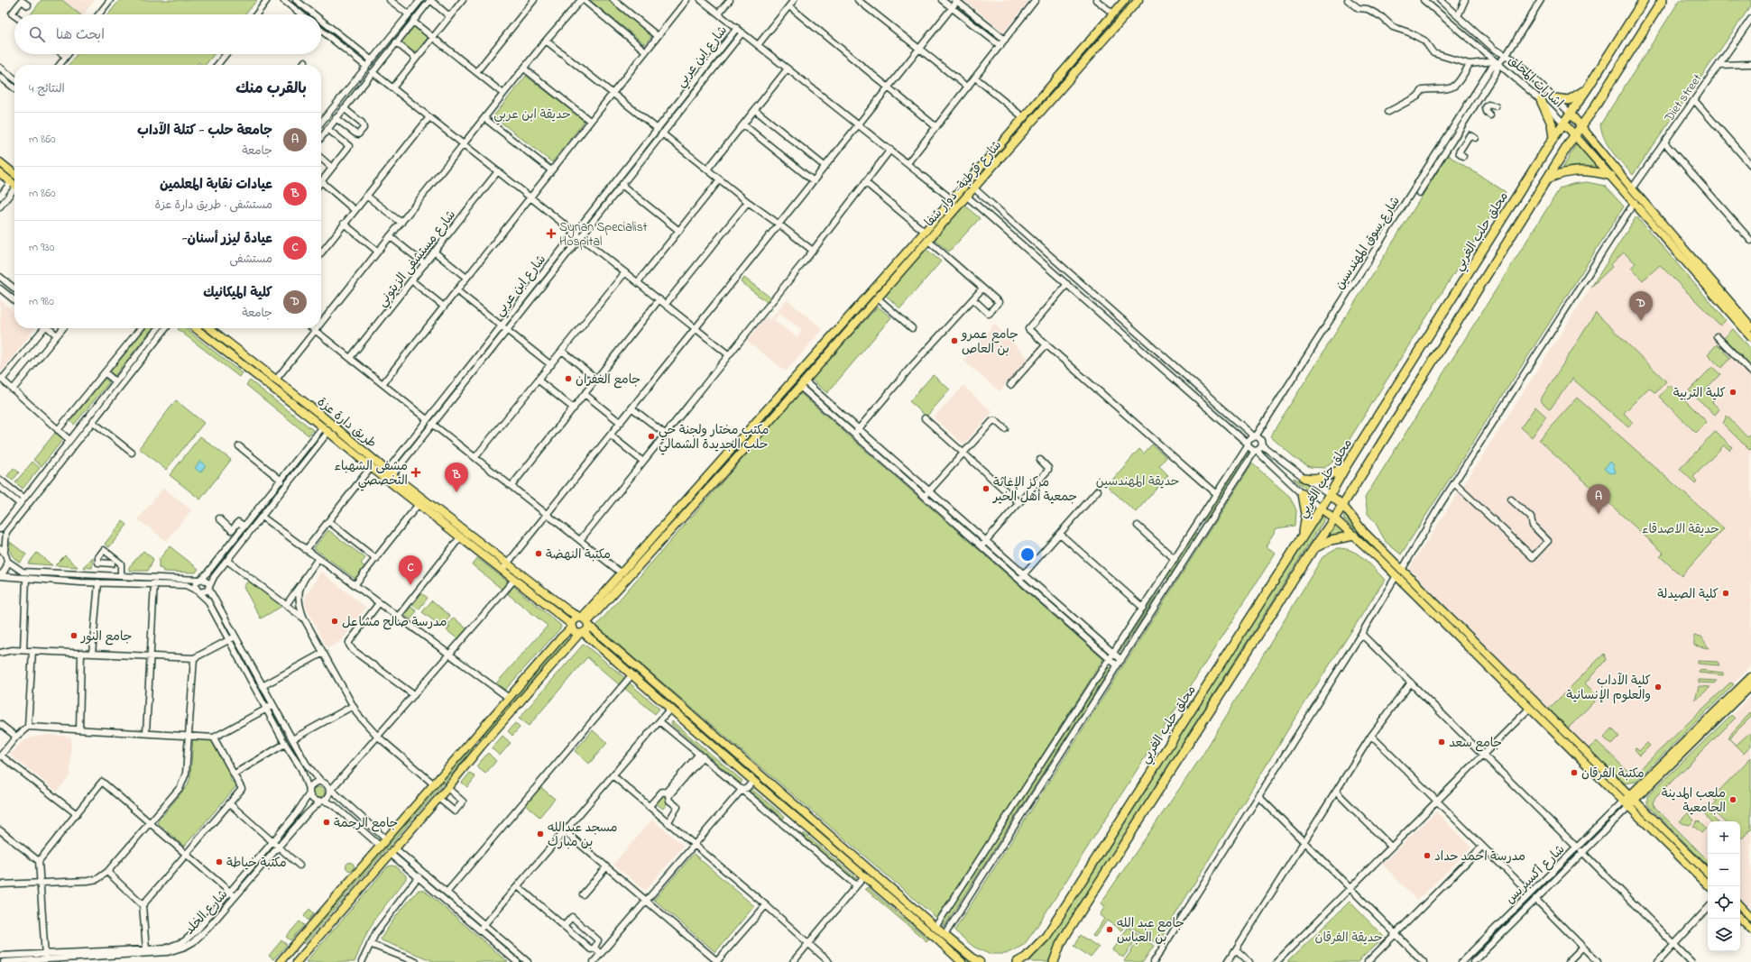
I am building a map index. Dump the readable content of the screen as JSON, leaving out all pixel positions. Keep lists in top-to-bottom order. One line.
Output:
{"streets":{"highway":["محلق حلب الغربي"],"main road":["شارع قرطبة- دوار شفا","طريق دارة عزة"],"street":["شارع ابن عربي","اشارات المحلق","Diet street","شارع سوق المهندسين","شارع مستشفى الزيتوني","شارع أكسبريس","شارع الخلد"]},"crossings":[["شارع ابن عربي","طريق دارة عزة"],["اشارات المحلق","محلق حلب الغربي"],["اشارات المحلق","شارع سوق المهندسين"],["شارع قرطبة- دوار شفا","طريق دارة عزة"]],"parks":["حديقة ابن عربي","حديقة المهندسين","حديقة الاصدقاء","حديقة الفرقان"],"places":{"health":["Syrian Specialist Hospital","مشفى الشهباء التخصصي"],"other":["جامع عمرو بن العاص","جامع الغفران","كلية التربية","مكتب مختار ولجنة حي حلب الجديدة الشمالي","مركز الإغاثة جمعية أهل الخير","مكتبة النهضة","كلية الصيدلة","مدرسة صالح مشاعل","جامع النور","كلية الآداب والعلوم الإنسانية","جامع سعد","مكتبة الفرقان","ملعب المدينة الجامعية","جامع الرحمة","مسجد عبدالله بن مبارك","مدرسة احمد حداد","مكتبة خياطة","جامع عبد الله بن العباس"]},"page":{"search":"ابحث هنا","heading":["بالقرب منك","النتائج: 4"],"list":[{"mark":"A","name":"جامعة حلب - كتلة الآداب","note":"جامعة","value":"860 m"},{"mark":"B","name":"عيادات نقابة المعلمين","note":"مستشفى · طريق دارة عزة","value":"860 m"},{"mark":"C","name":"عيادة ليزر أسنان-","note":"مستشفى","value":"930 m"},{"mark":"D","name":"كلية الميكانيك","note":"جامعة","value":"980 m"}],"pins":["D","B","A","C"],"map_buttons":["+","−"]}}
